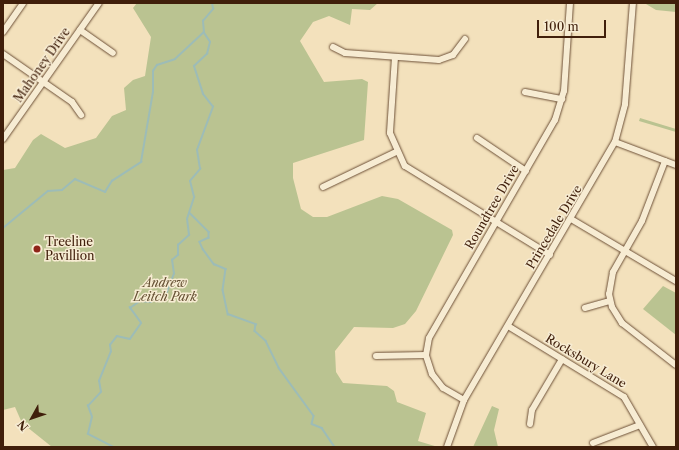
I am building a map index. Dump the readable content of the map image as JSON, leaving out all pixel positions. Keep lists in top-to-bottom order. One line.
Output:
{"streets":{"street":["Mahoney Drive","Roundtree Drive","Princedale Drive","Rocksbury Lane"]},"crossings":[["Princedale Drive","Rocksbury Lane"]],"parks":["Andrew Leitch Park"],"places":["Treeline Pavillion"],"scale_bar":"100 m","north":"bottom left"}
